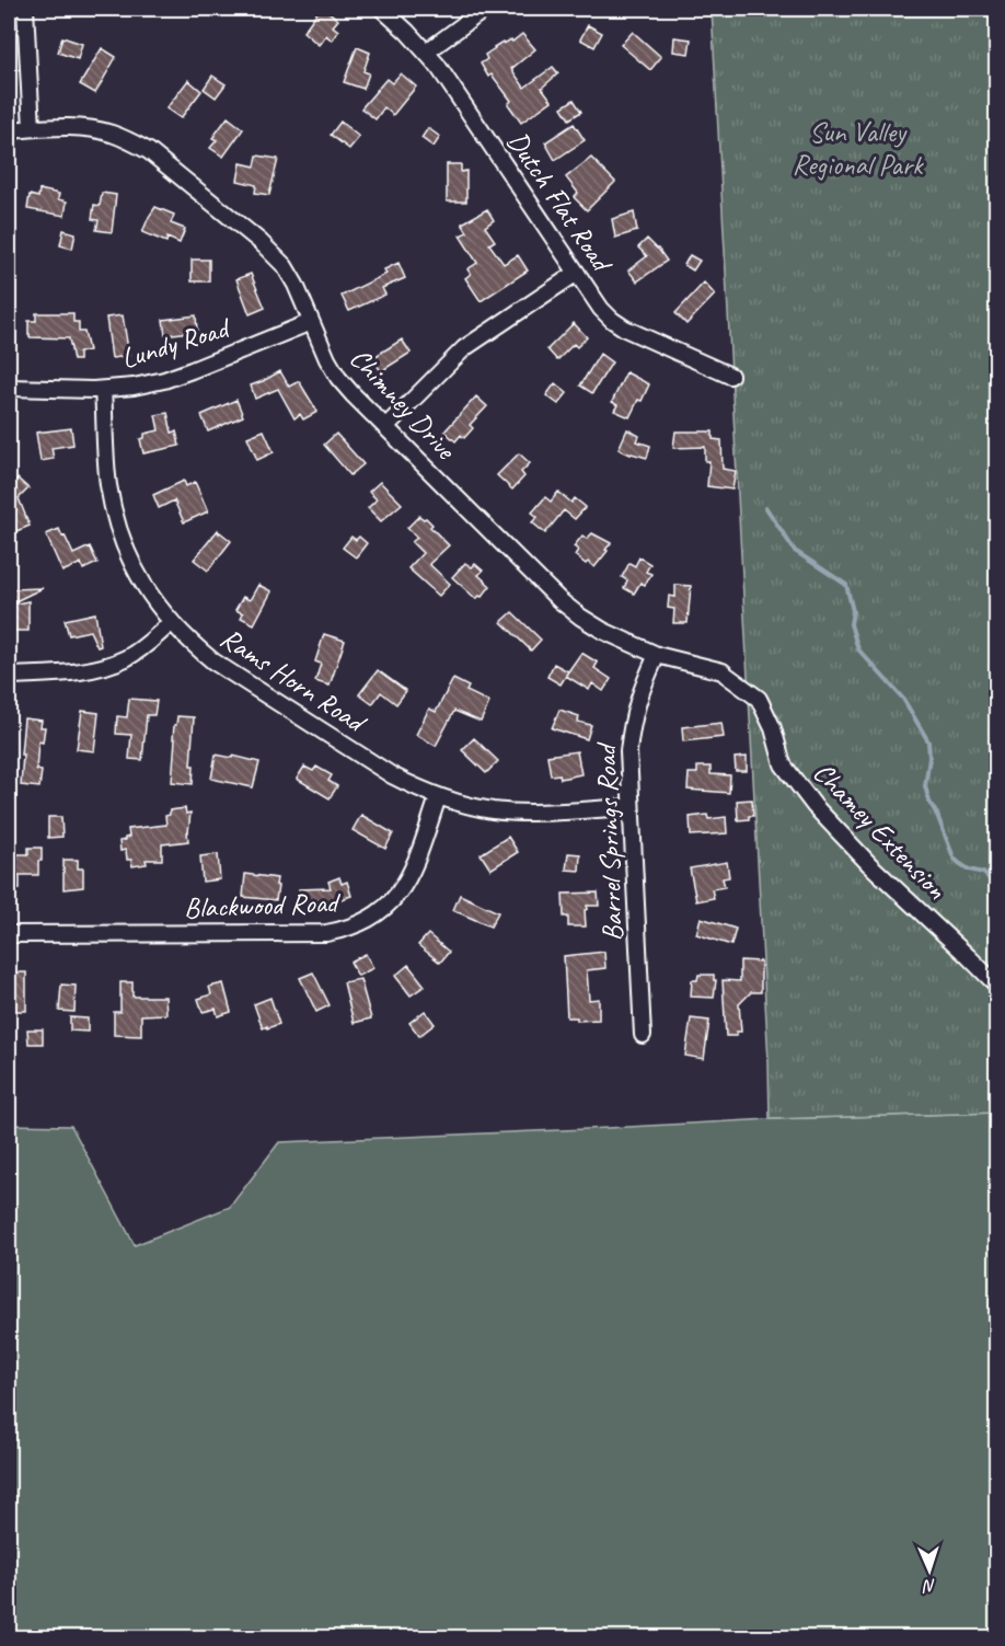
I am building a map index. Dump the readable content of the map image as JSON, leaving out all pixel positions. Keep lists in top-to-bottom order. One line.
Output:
{"streets":{"street":["Dutch Flat Road","Lundy Road","Chimney Drive","Rams Horn Road","Chamey Extension","Barrel Springs Road","Blackwood Road"]},"crossings":[["Lundy Road","Chimney Drive"],["Lundy Road","Rams Horn Road"],["Chimney Drive","Chamey Extension"],["Chimney Drive","Barrel Springs Road"],["Rams Horn Road","Barrel Springs Road"],["Rams Horn Road","Blackwood Road"]],"parks":["Sun Valley Regional Park"],"north":"bottom"}
